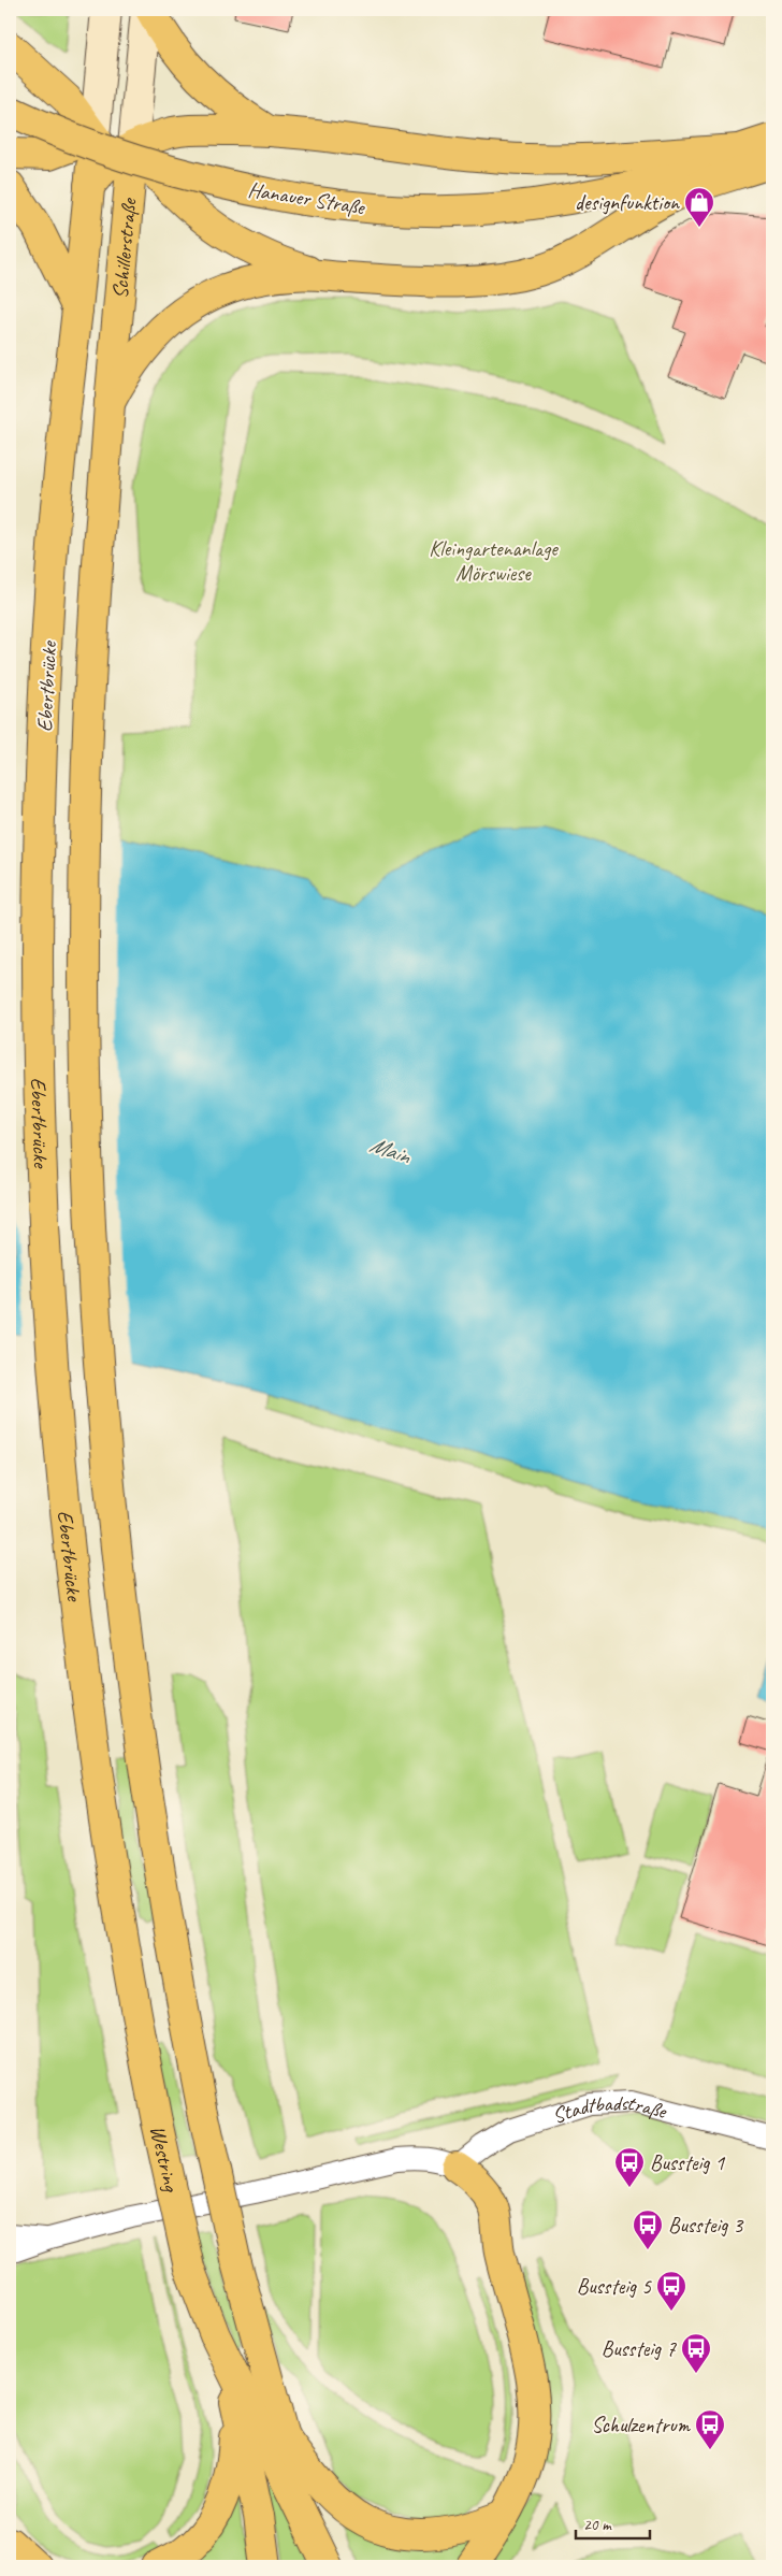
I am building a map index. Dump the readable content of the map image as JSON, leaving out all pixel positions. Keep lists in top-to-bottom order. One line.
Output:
{"streets":{"main road":["Hanauer Straße","Schillerstraße","Ebertbrücke","Westring"],"street":["Stadtbadstraße"]},"crossings":[["Schillerstraße","Ebertbrücke"],["Ebertbrücke","Westring"]],"water":["Main"],"parks":["Kleingartenanlage Mörswiese"],"places":{"shop":["designfunktion"],"bus stop":["Bussteig 1","Bussteig 3","Bussteig 5","Bussteig 7","Schulzentrum"]},"scale_bar":"20 m"}
